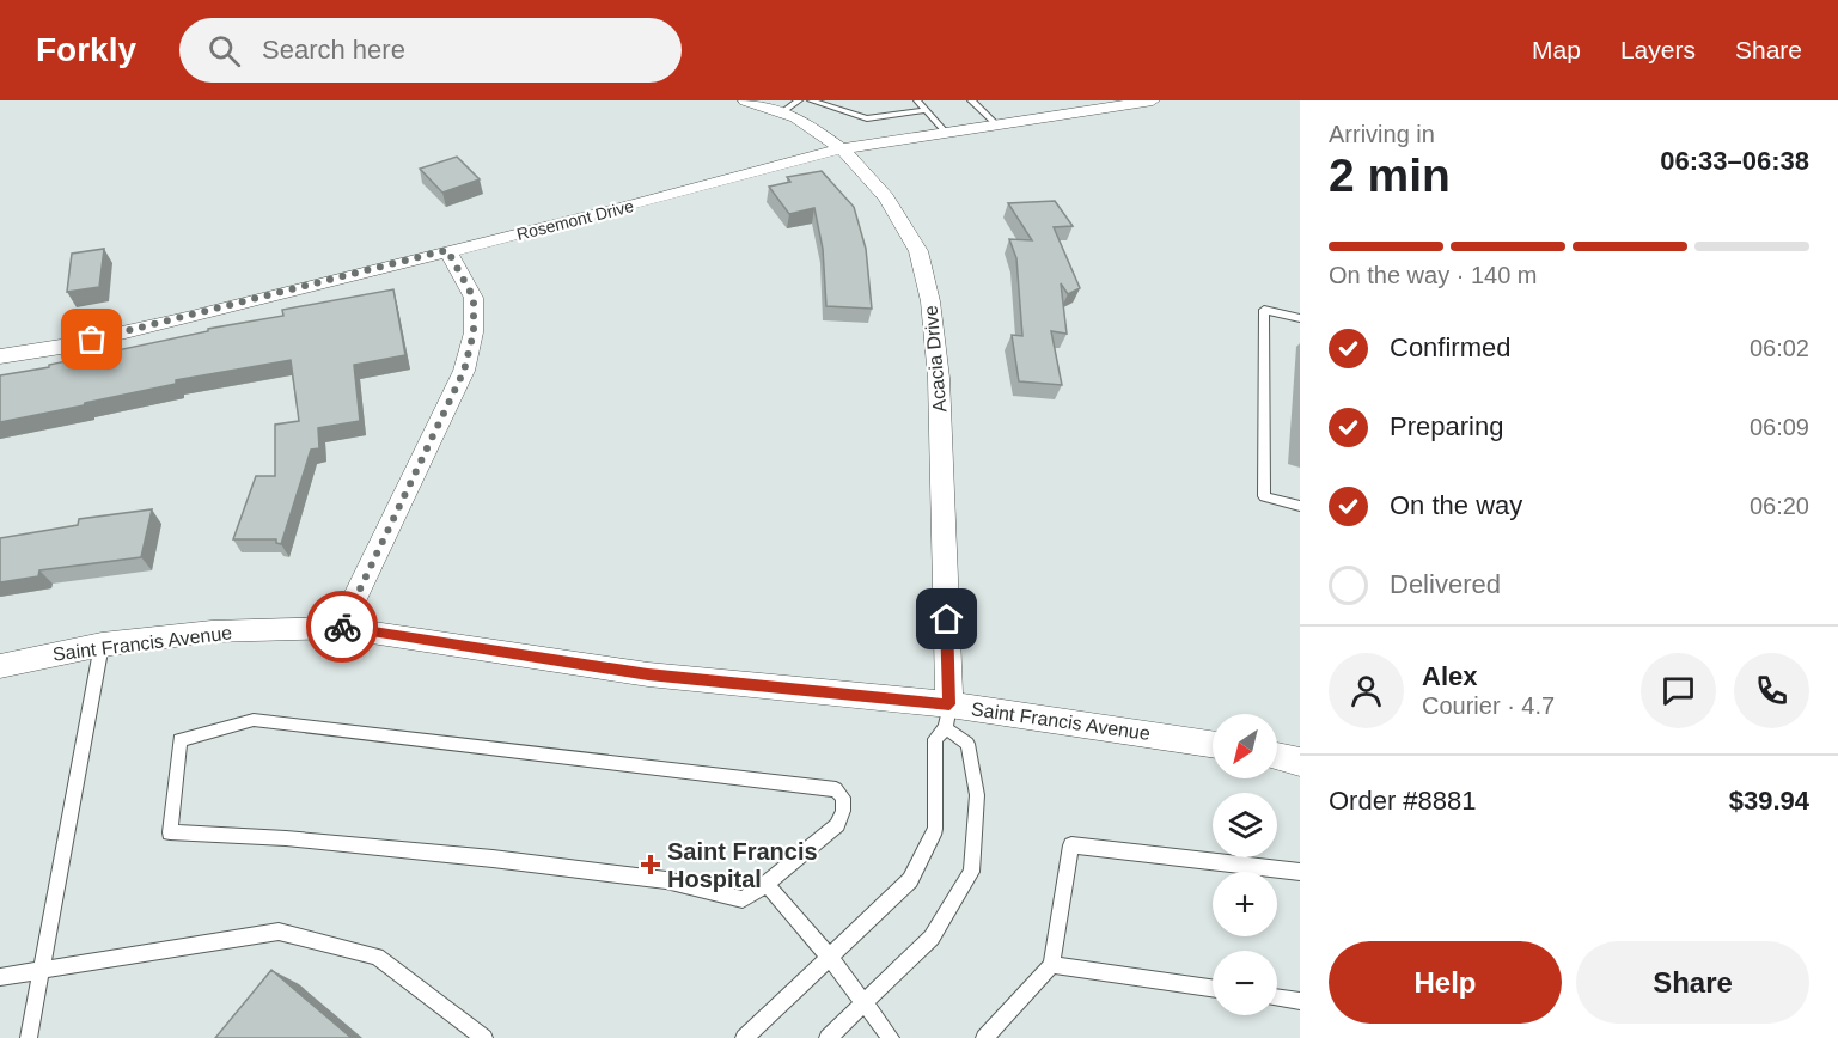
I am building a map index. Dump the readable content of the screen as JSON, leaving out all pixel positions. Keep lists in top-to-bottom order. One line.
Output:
{"streets":{"street":["Rosemont Drive","Acacia Drive","Saint Francis Avenue"]},"crossings":[["Rosemont Drive","Acacia Drive"],["Acacia Drive","Saint Francis Avenue"]],"places":{"health":["Saint Francis Hospital"]},"north":"bottom left","page":{"header":"Forkly","search":"Search here","nav":["Map","Layers","Share"],"heading":["2 min","Arriving in","06:33–06:38"],"panel":["Alex","Courier · 4.7","Order #8881","$39.94"],"bar":"On the way · 140 m","list":[["Confirmed","06:02"],["Preparing","06:09"],["On the way","06:20"],"Delivered"],"map_buttons":["+","−"],"buttons":["Help","Share"]}}
